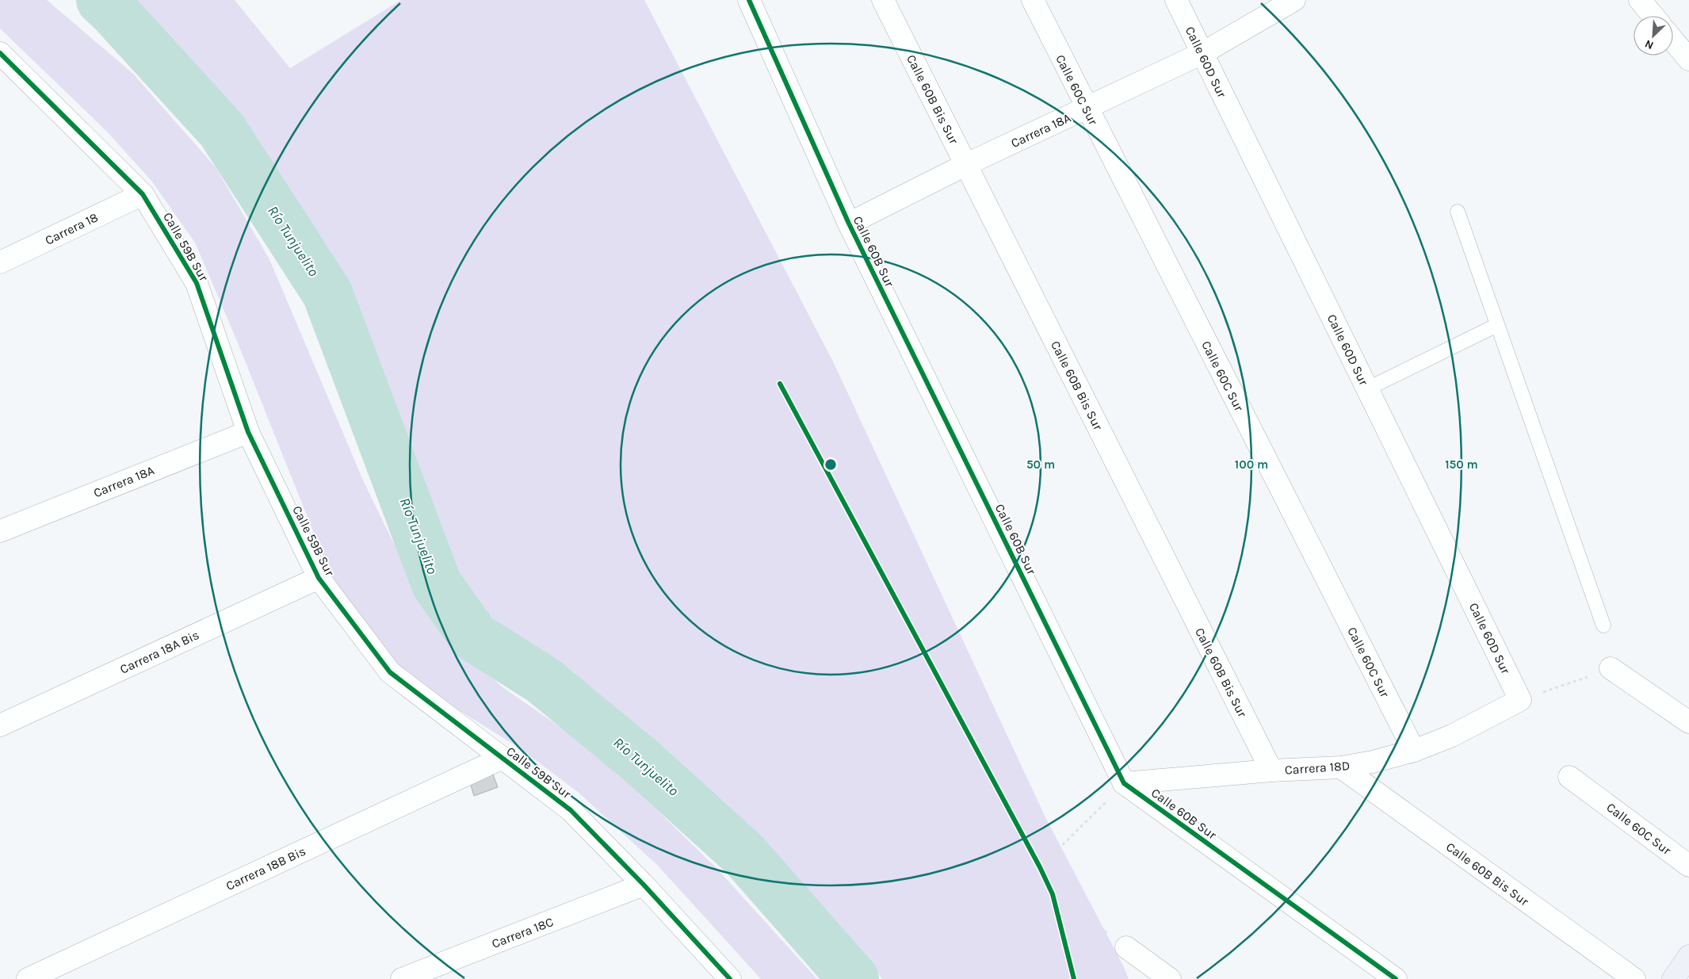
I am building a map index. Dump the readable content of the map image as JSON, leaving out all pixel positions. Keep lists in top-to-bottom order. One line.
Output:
{"streets":{"street":["Calle 60D Sur","Calle 60C Sur","Calle 60B Bis Sur","Carrera 18A","Carrera 18","Calle 59B Sur","Calle 60B Sur","Carrera 18A Bis","Carrera 18D","Carrera 18B Bis","Carrera 18C"]},"crossings":[["Calle 60D Sur","Carrera 18A"],["Calle 60D Sur","Carrera 18D"],["Calle 60C Sur","Carrera 18A"],["Calle 60C Sur","Carrera 18D"],["Calle 60B Bis Sur","Carrera 18A"],["Calle 60B Bis Sur","Carrera 18D"],["Carrera 18A","Calle 59B Sur"],["Carrera 18A","Calle 60B Sur"],["Carrera 18","Calle 59B Sur"],["Calle 59B Sur","Carrera 18A Bis"],["Calle 59B Sur","Carrera 18B Bis"],["Calle 59B Sur","Carrera 18C"],["Calle 60B Sur","Carrera 18D"]],"water":["Río Tunjuelito"],"north":"bottom left","rings":["50 m","100 m","150 m"]}
